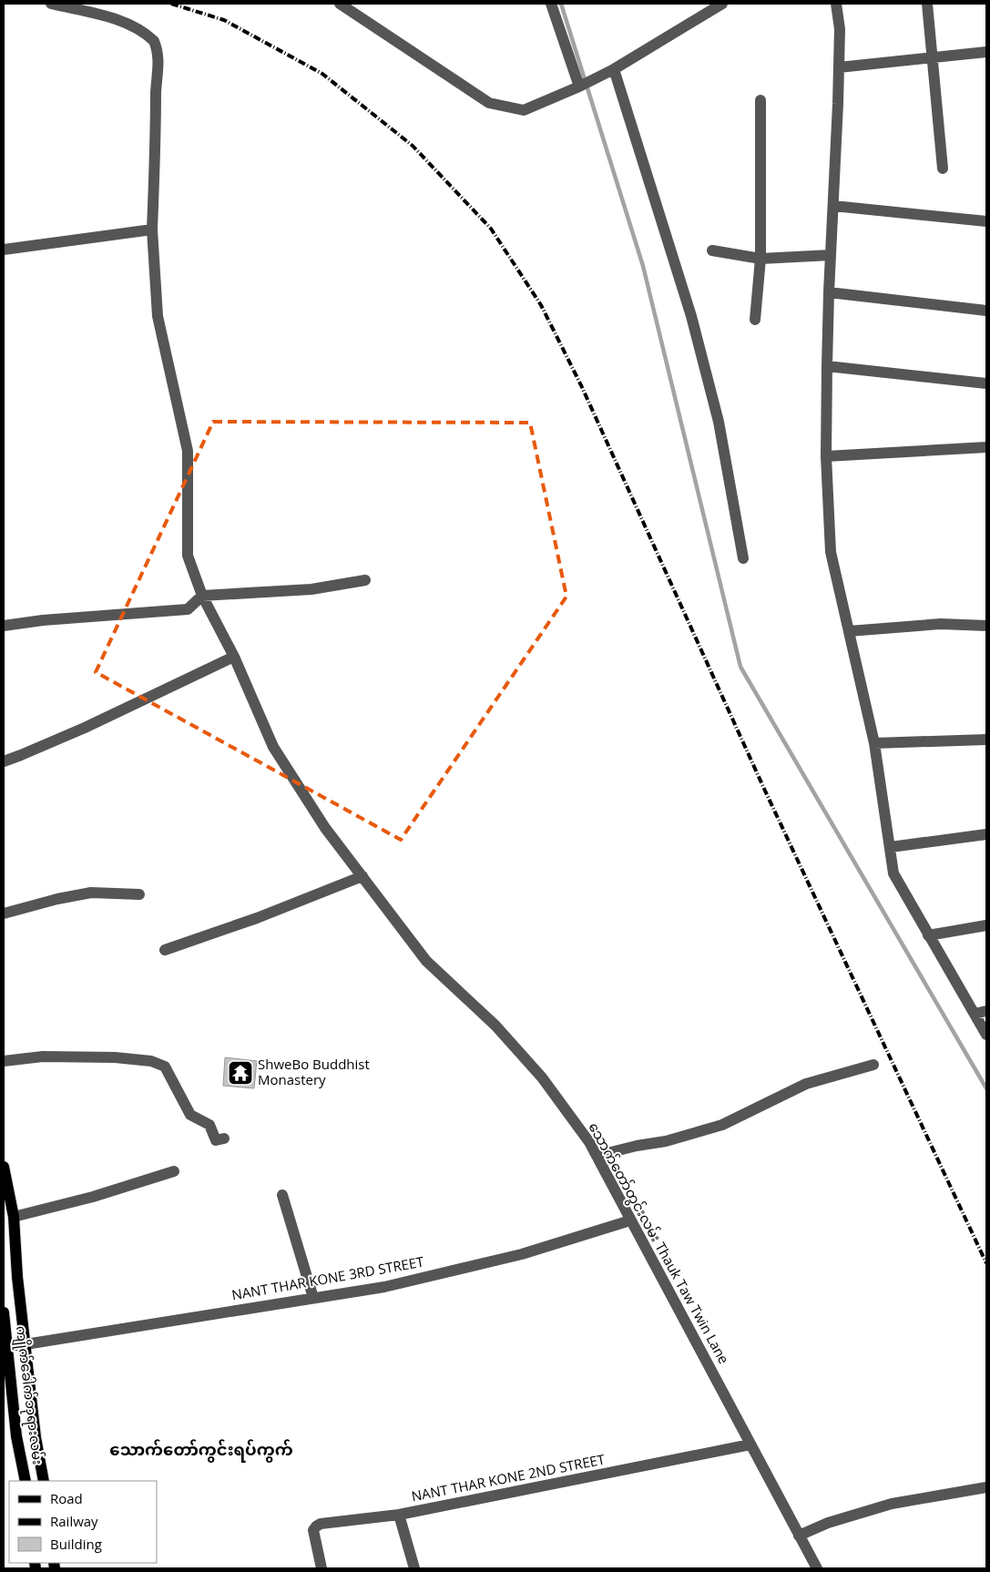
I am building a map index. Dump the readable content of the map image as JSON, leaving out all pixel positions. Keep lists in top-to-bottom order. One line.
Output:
{"streets":{"main road":["ကျိုက်ခေါက်ဘုရားလမ်း"],"street":["သောက်တော်တွင်းလမ်း Thauk Taw Twin Lane","NANT THAR KONE 3RD STREET","NANT THAR KONE 2ND STREET"]},"crossings":[["သောက်တော်တွင်းလမ်း Thauk Taw Twin Lane","NANT THAR KONE 3RD STREET"],["သောက်တော်တွင်းလမ်း Thauk Taw Twin Lane","NANT THAR KONE 2ND STREET"],["NANT THAR KONE 3RD STREET","ကျိုက်ခေါက်ဘုရားလမ်း"]],"districts":["သောက်တော်ကွင်းရပ်ကွက်"],"places":{"temple":["ShweBo Buddhist Monastery"]},"legend":["Road","Railway","Building"]}
